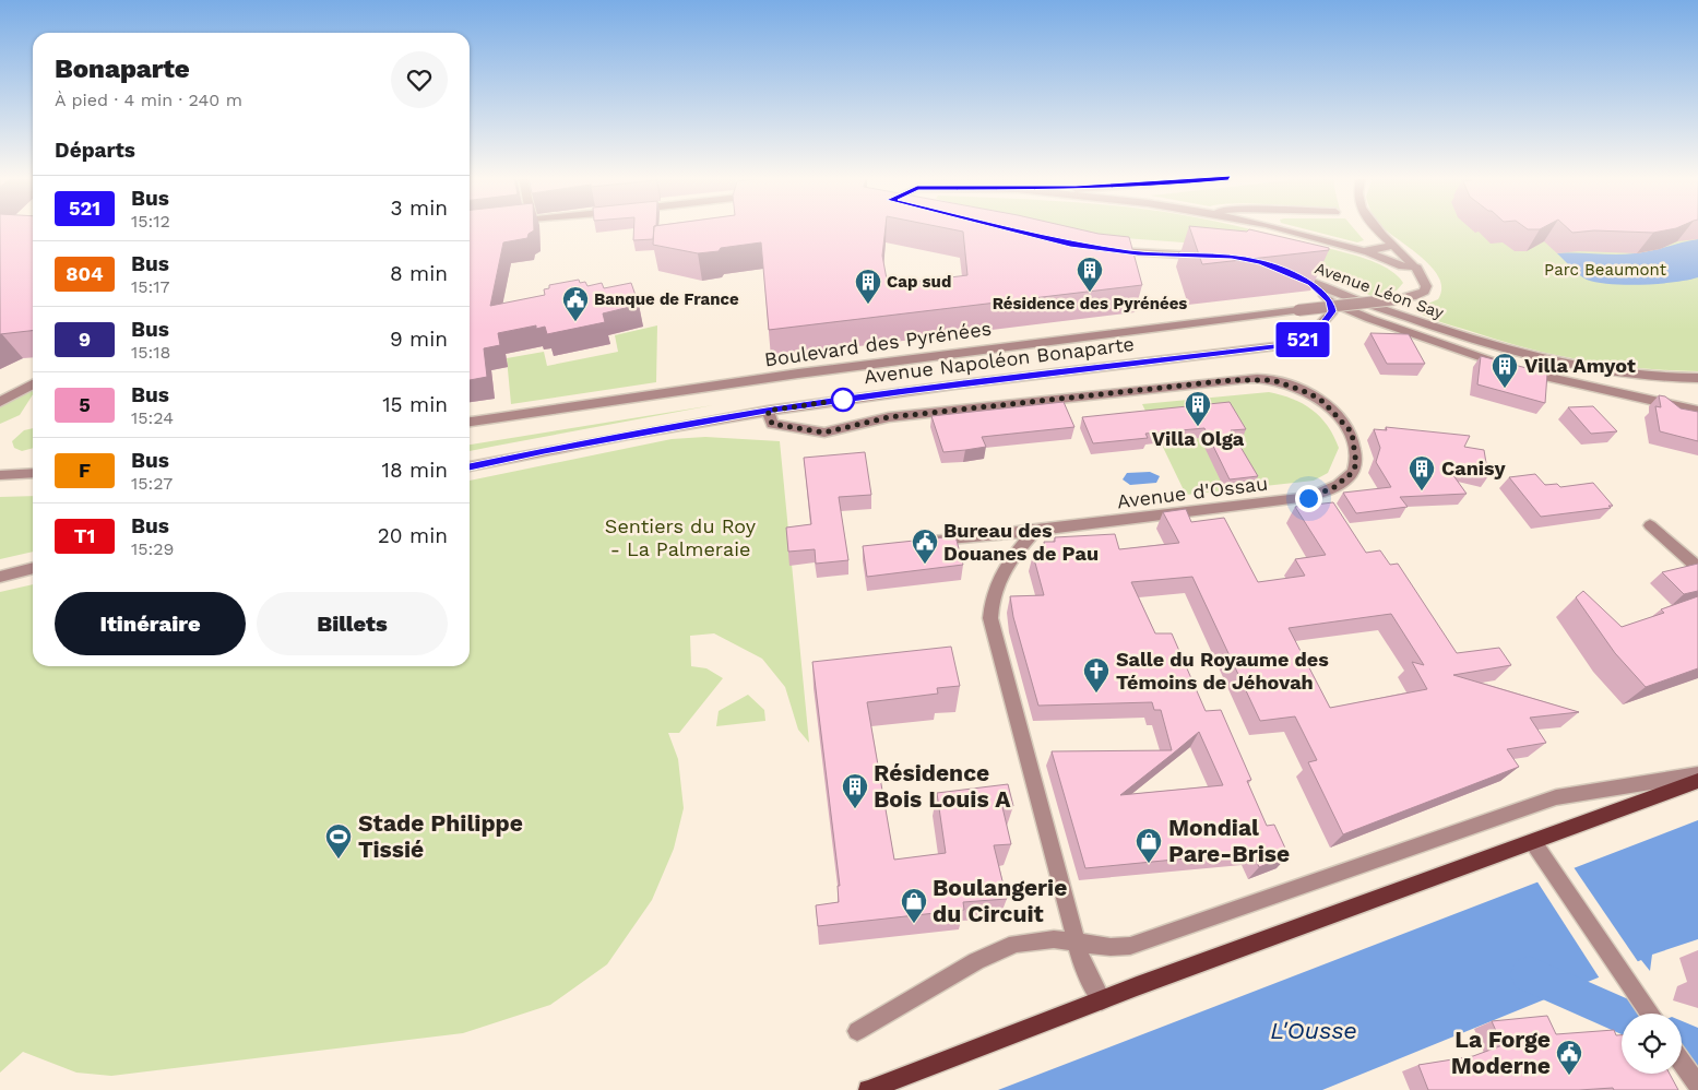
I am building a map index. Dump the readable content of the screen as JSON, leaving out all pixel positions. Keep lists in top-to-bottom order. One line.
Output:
{"streets":{"street":["Avenue Léon Say","Boulevard des Pyrénées","Avenue Napoléon Bonaparte","Avenue d'Ossau"]},"crossings":[["Avenue Napoléon Bonaparte","Avenue d'Ossau"]],"water":["L'Ousse"],"parks":["Parc Beaumont","Sentiers du Roy - La Palmeraie"],"places":{"building":["Résidence des Pyrénées","Cap sud","Villa Amyot","Villa Olga","Canisy","Résidence Bois Louis A"],"public building":["Banque de France","Bureau des Douanes de Pau","La Forge Moderne"],"church":["Salle du Royaume des Témoins de Jéhovah"],"sports":["Stade Philippe Tissié"],"shop":["Mondial Pare-Brise","Boulangerie du Circuit"]},"lines":["bus line 521"],"page":{"on_map":"521","heading":[["Bonaparte","À pied · 4 min · 240 m"],"Départs"],"list":[{"mark":"521","name":"Bus","note":"15:12","value":"3 min"},{"mark":"804","name":"Bus","note":"15:17","value":"8 min"},{"mark":"9","name":"Bus","note":"15:18","value":"9 min"},{"mark":"5","name":"Bus","note":"15:24","value":"15 min"},{"mark":"F","name":"Bus","note":"15:27","value":"18 min"},{"mark":"T1","name":"Bus","note":"15:29","value":"20 min"}],"buttons":["Itinéraire","Billets"]}}
